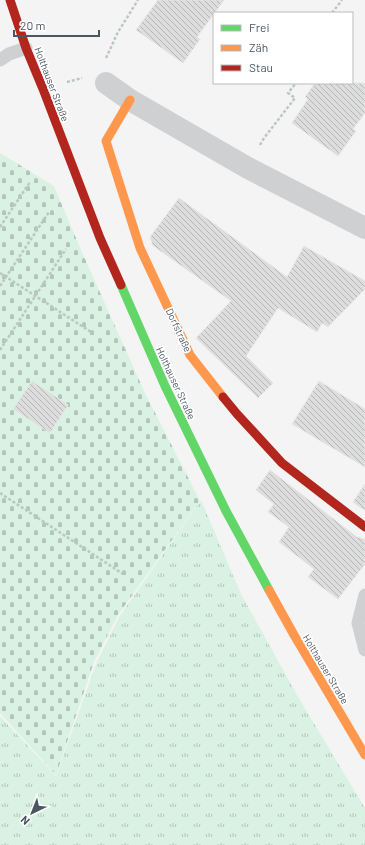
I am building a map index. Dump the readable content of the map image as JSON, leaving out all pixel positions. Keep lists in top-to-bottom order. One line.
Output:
{"streets":{"street":["Holthauser Straße","Dorfstraße"]},"legend":["Frei","Zäh","Stau"],"scale_bar":"20 m","north":"bottom left"}
